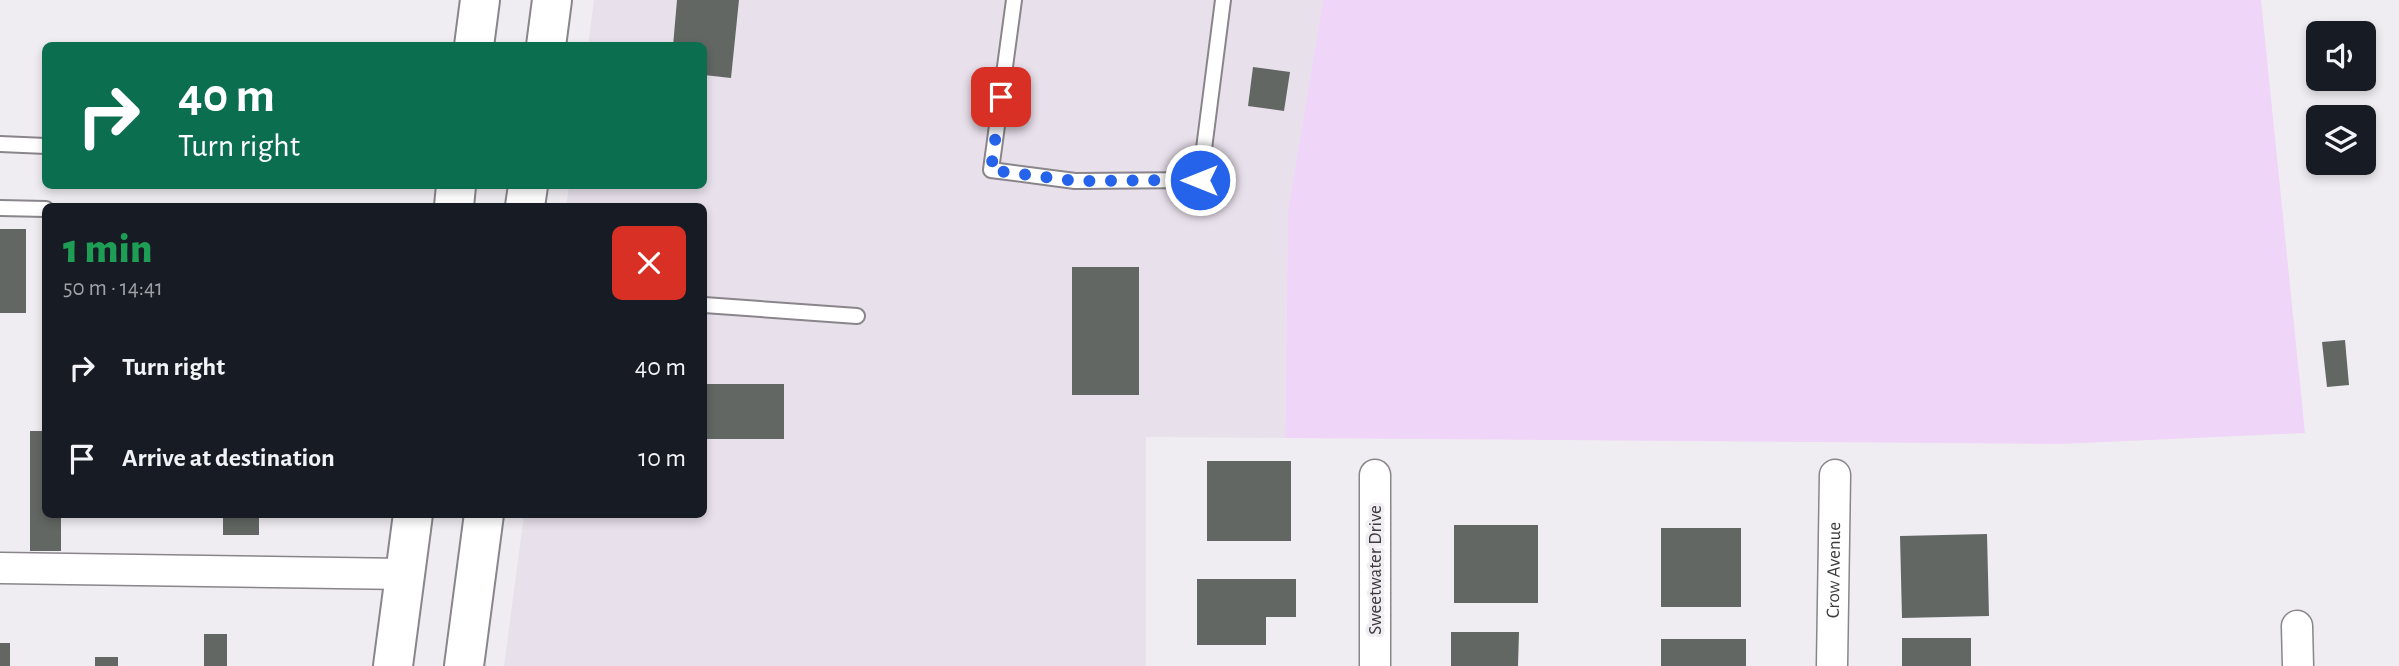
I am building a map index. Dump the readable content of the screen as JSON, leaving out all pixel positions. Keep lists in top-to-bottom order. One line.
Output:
{"streets":{"street":["Sweetwater Drive","Crow Avenue"]},"page":{"turn":["40 m","Turn right"],"heading":["1 min","50 m · 14:41"],"list":[{"name":"Turn right","value":"40 m"},{"name":"Arrive at destination","value":"10 m"}]}}
